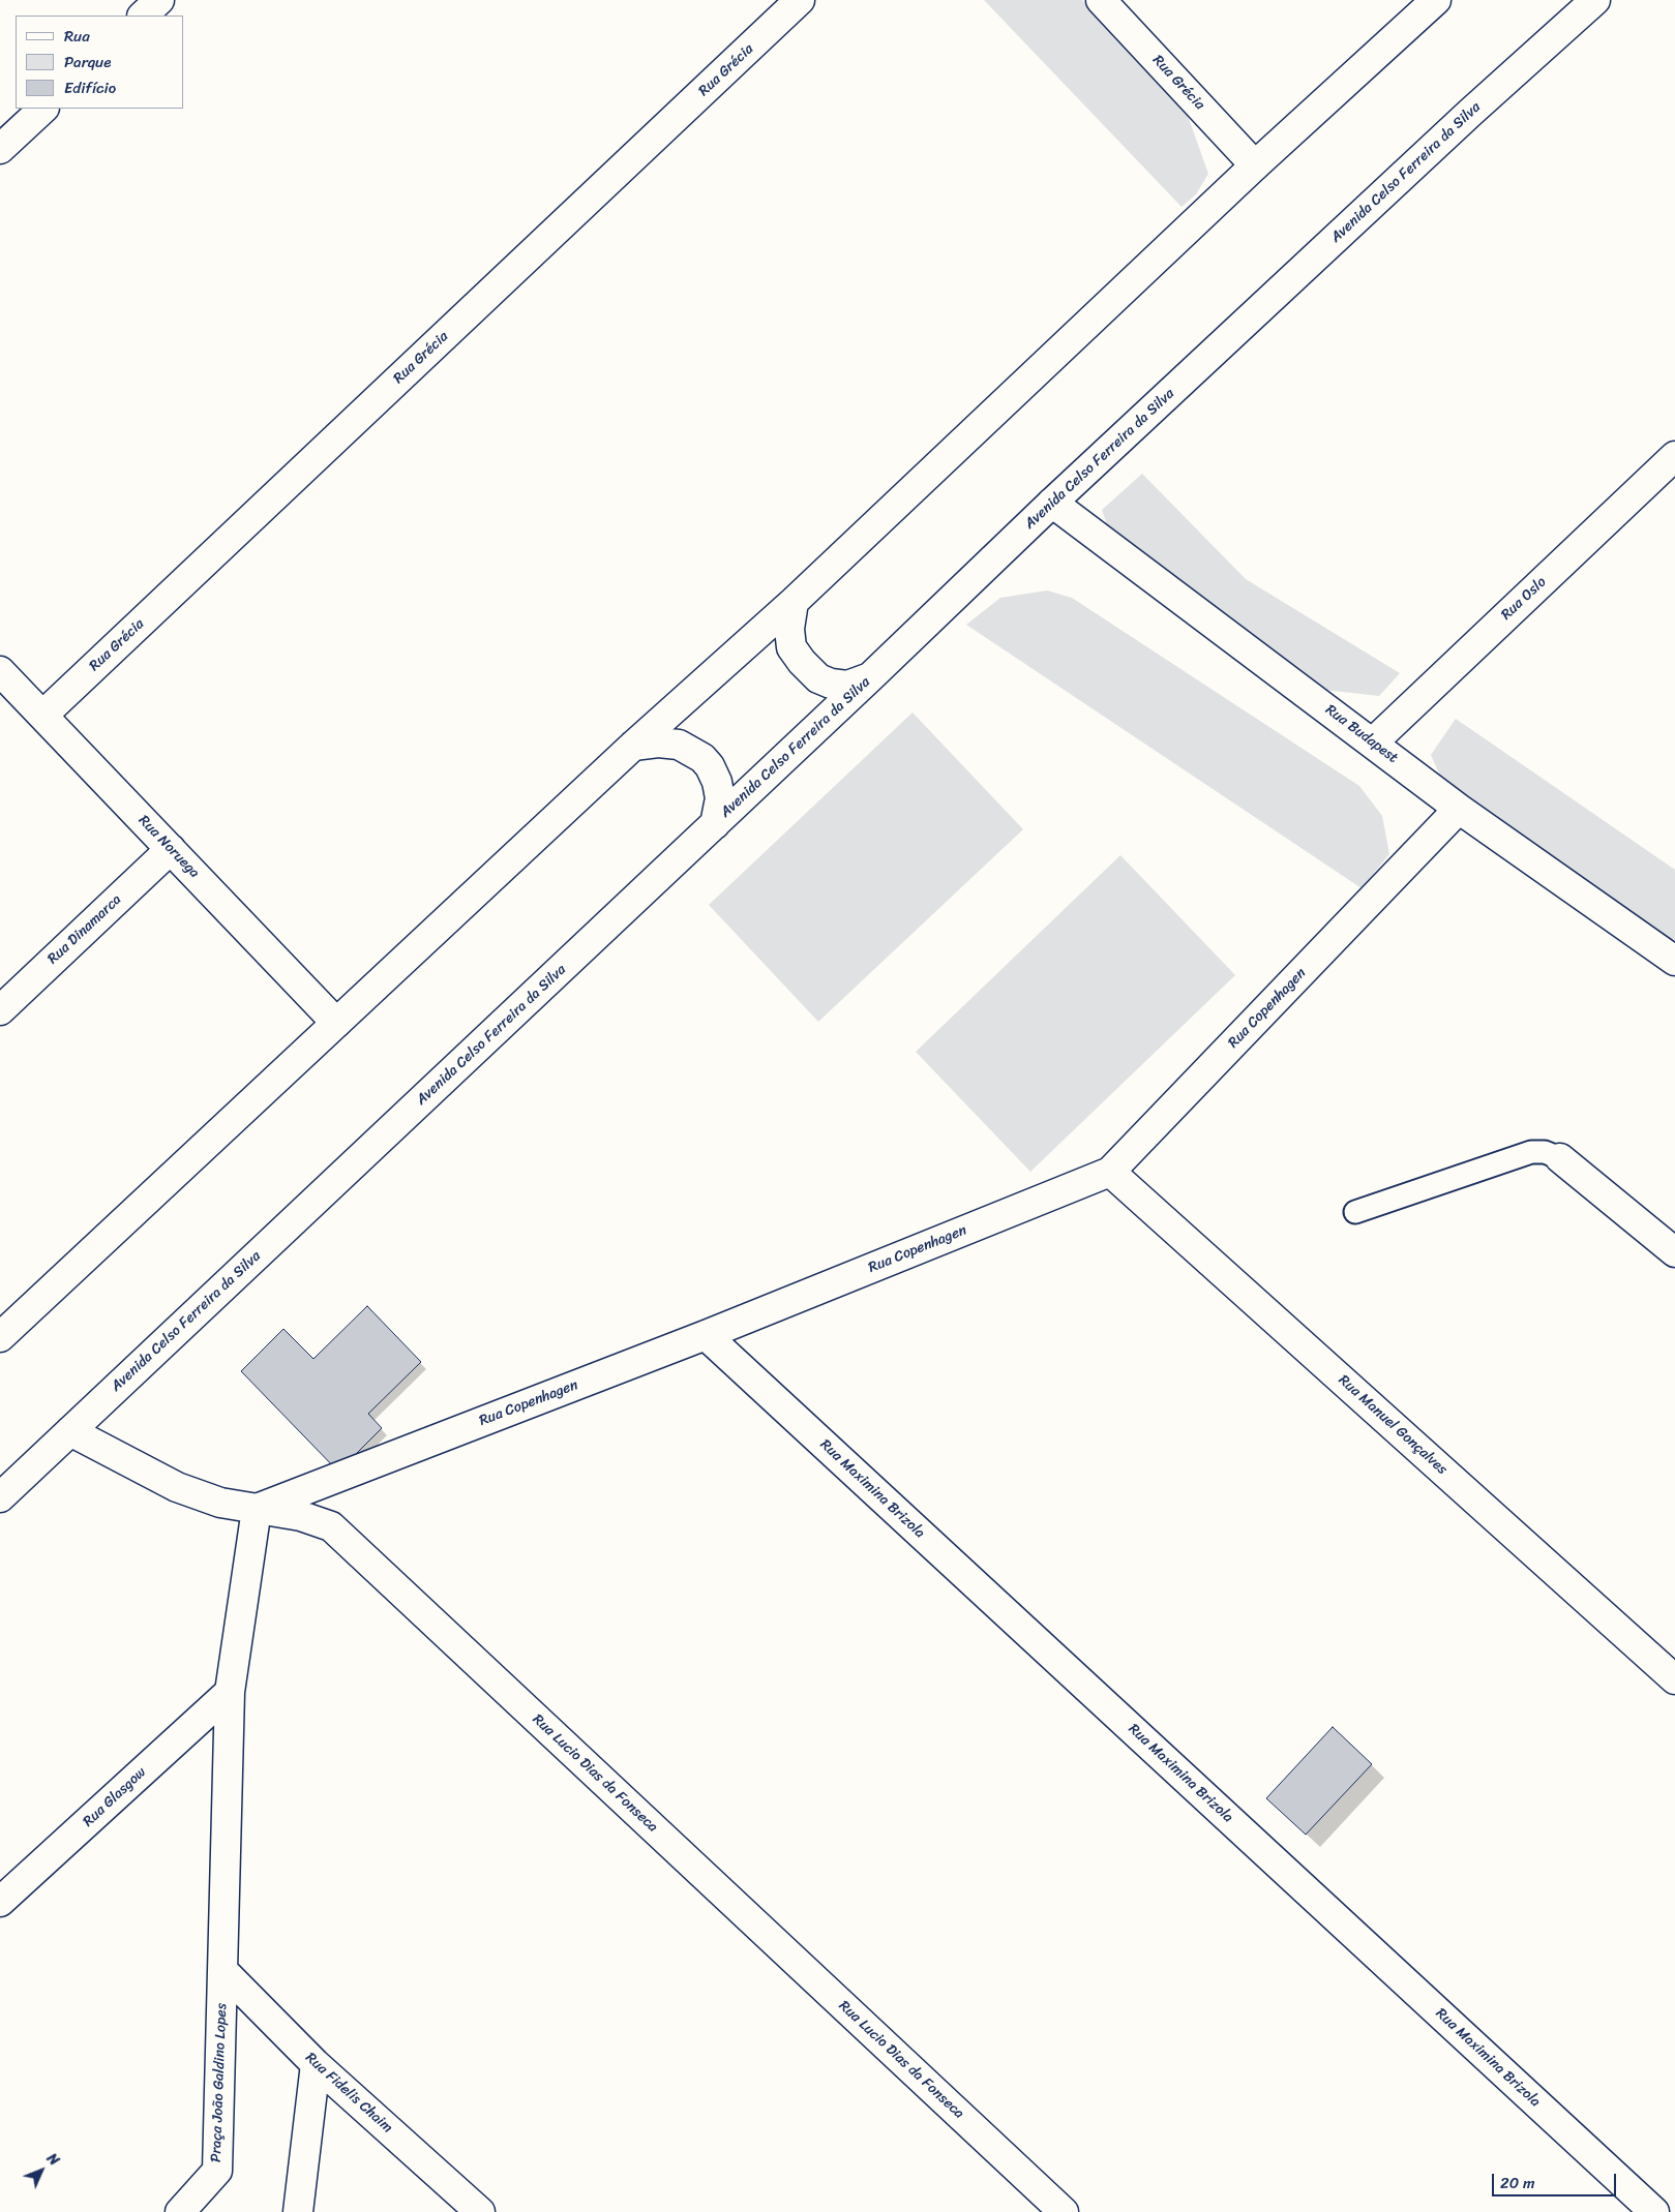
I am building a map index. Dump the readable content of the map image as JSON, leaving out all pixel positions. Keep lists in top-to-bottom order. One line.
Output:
{"streets":{"street":["Rua Grécia","Avenida Celso Ferreira da Silva","Rua Oslo","Rua Budapest","Rua Noruega","Rua Dinamarca","Rua Copenhagen","Rua Manuel Gonçalves","Rua Maximina Brizola","Rua Lucio Dias da Fonseca","Rua Glasgow","Praça João Galdino Lopes","Rua Fidelis Chaim"]},"crossings":[["Rua Grécia","Rua Noruega"],["Avenida Celso Ferreira da Silva","Rua Budapest"],["Avenida Celso Ferreira da Silva","Rua Lucio Dias da Fonseca"],["Rua Oslo","Rua Budapest"],["Rua Budapest","Rua Copenhagen"],["Rua Noruega","Rua Dinamarca"],["Rua Copenhagen","Rua Manuel Gonçalves"],["Rua Copenhagen","Rua Maximina Brizola"],["Rua Copenhagen","Rua Lucio Dias da Fonseca"],["Rua Copenhagen","Praça João Galdino Lopes"],["Rua Lucio Dias da Fonseca","Praça João Galdino Lopes"],["Rua Glasgow","Praça João Galdino Lopes"],["Praça João Galdino Lopes","Rua Fidelis Chaim"]],"legend":["Rua","Parque","Edifício"],"scale_bar":"20 m","north":"top right"}
